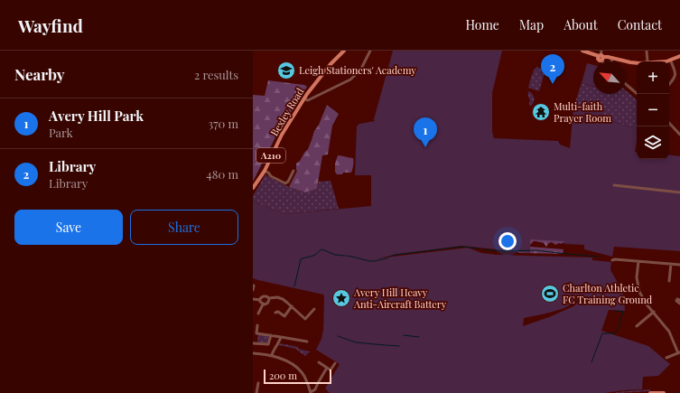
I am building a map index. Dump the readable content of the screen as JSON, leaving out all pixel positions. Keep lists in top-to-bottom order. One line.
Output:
{"streets":{"main road":["Bexley Road","A210"]},"places":{"school or university":["Leigh Stationers' Academy"],"temple":["Multi-faith Prayer Room"],"sports":["Charlton Athletic FC Training Ground"],"place":["Avery Hill Heavy Anti-Aircraft Battery"]},"scale_bar":"200 m","north":"top left","page":{"header":"Wayfind","nav":["Home","Map","About","Contact"],"heading":["Nearby","2 results"],"pins":["2","1"],"map_buttons":["+","−"],"list":[{"mark":"1","name":"Avery Hill Park","note":"Park","value":"370 m"},{"mark":"2","name":"Library","note":"Library","value":"480 m"}],"buttons":["Save","Share"],"scale":"200 m"}}
